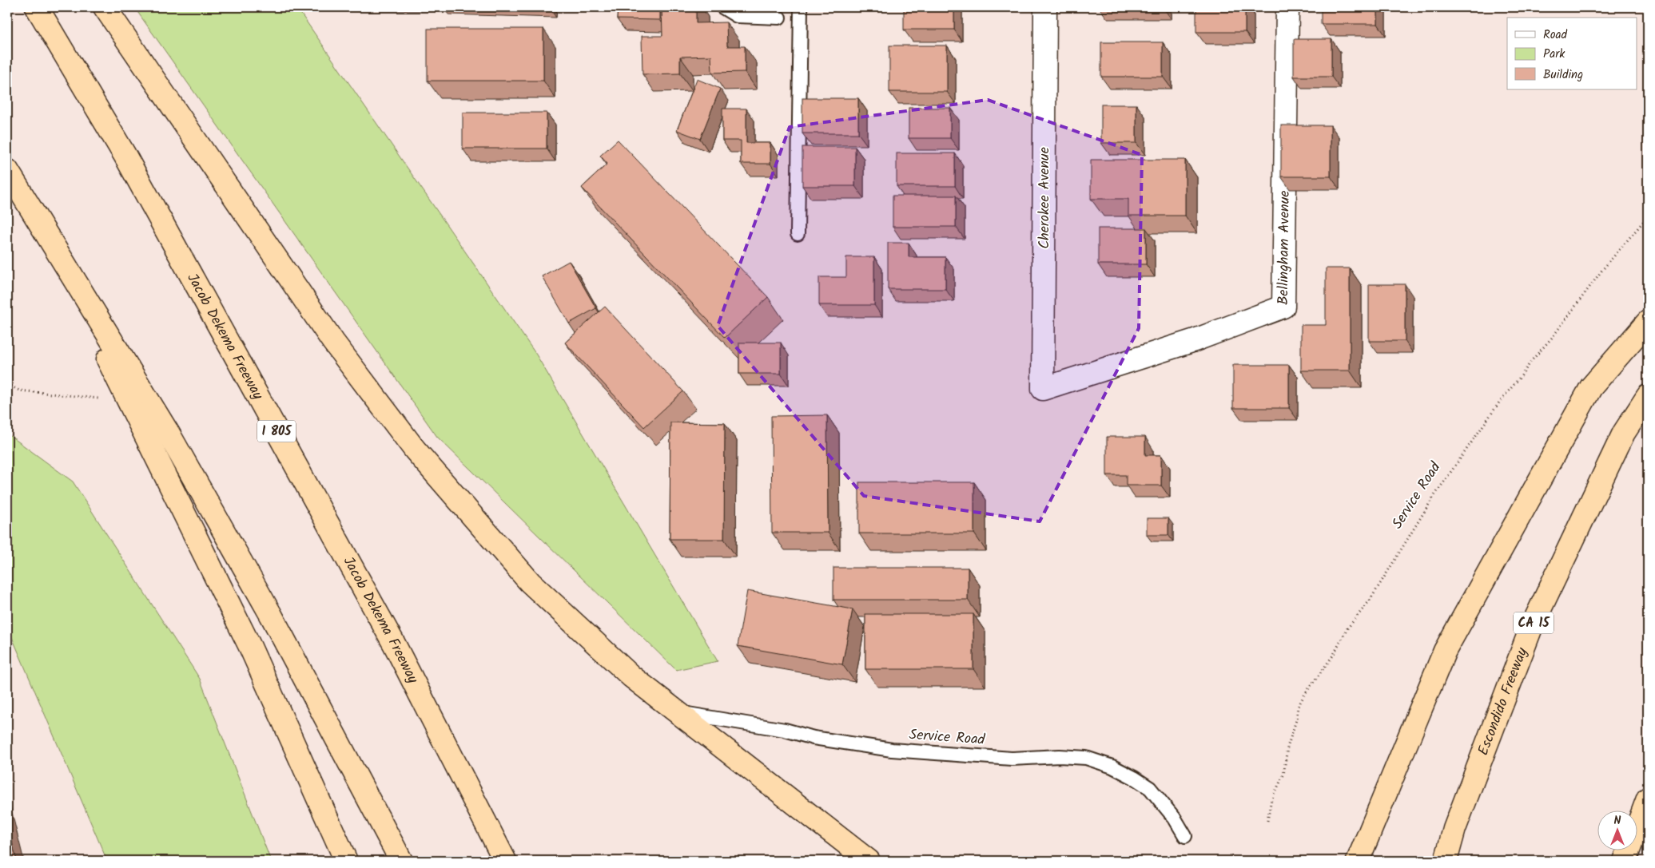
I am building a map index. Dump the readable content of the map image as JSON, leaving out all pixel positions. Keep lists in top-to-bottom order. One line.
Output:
{"streets":{"highway":["Jacob Dekema Freeway","I 805","CA 15","Escondido Freeway"],"street":["Cherokee Avenue","Bellingham Avenue"],"lane":["Service Road"]},"crossings":[["Cherokee Avenue","Bellingham Avenue"]],"legend":["Road","Park","Building"],"north":"top"}
